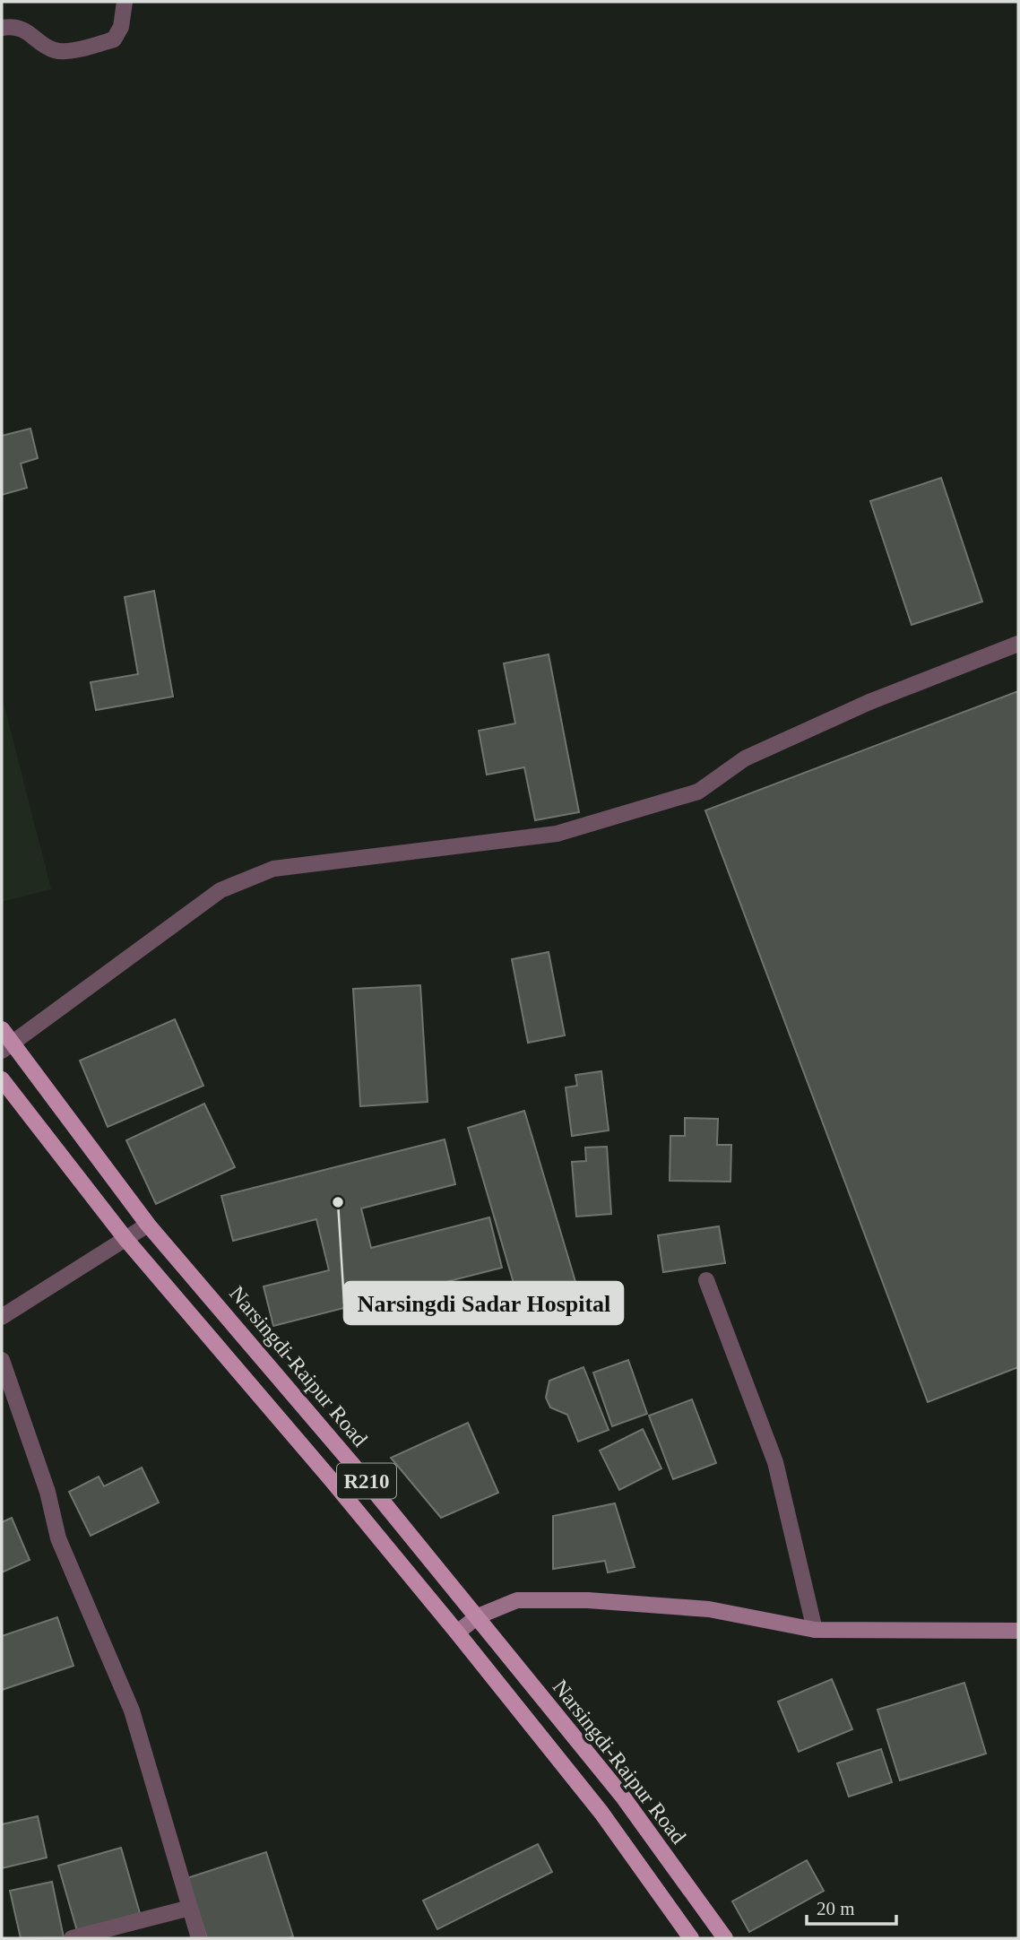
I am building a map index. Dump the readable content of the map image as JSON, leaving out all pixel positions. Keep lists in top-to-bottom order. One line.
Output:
{"streets":{"main road":["Narsingdi-Raipur Road","R210"]},"places":["Narsingdi Sadar Hospital"],"scale_bar":"20 m"}
